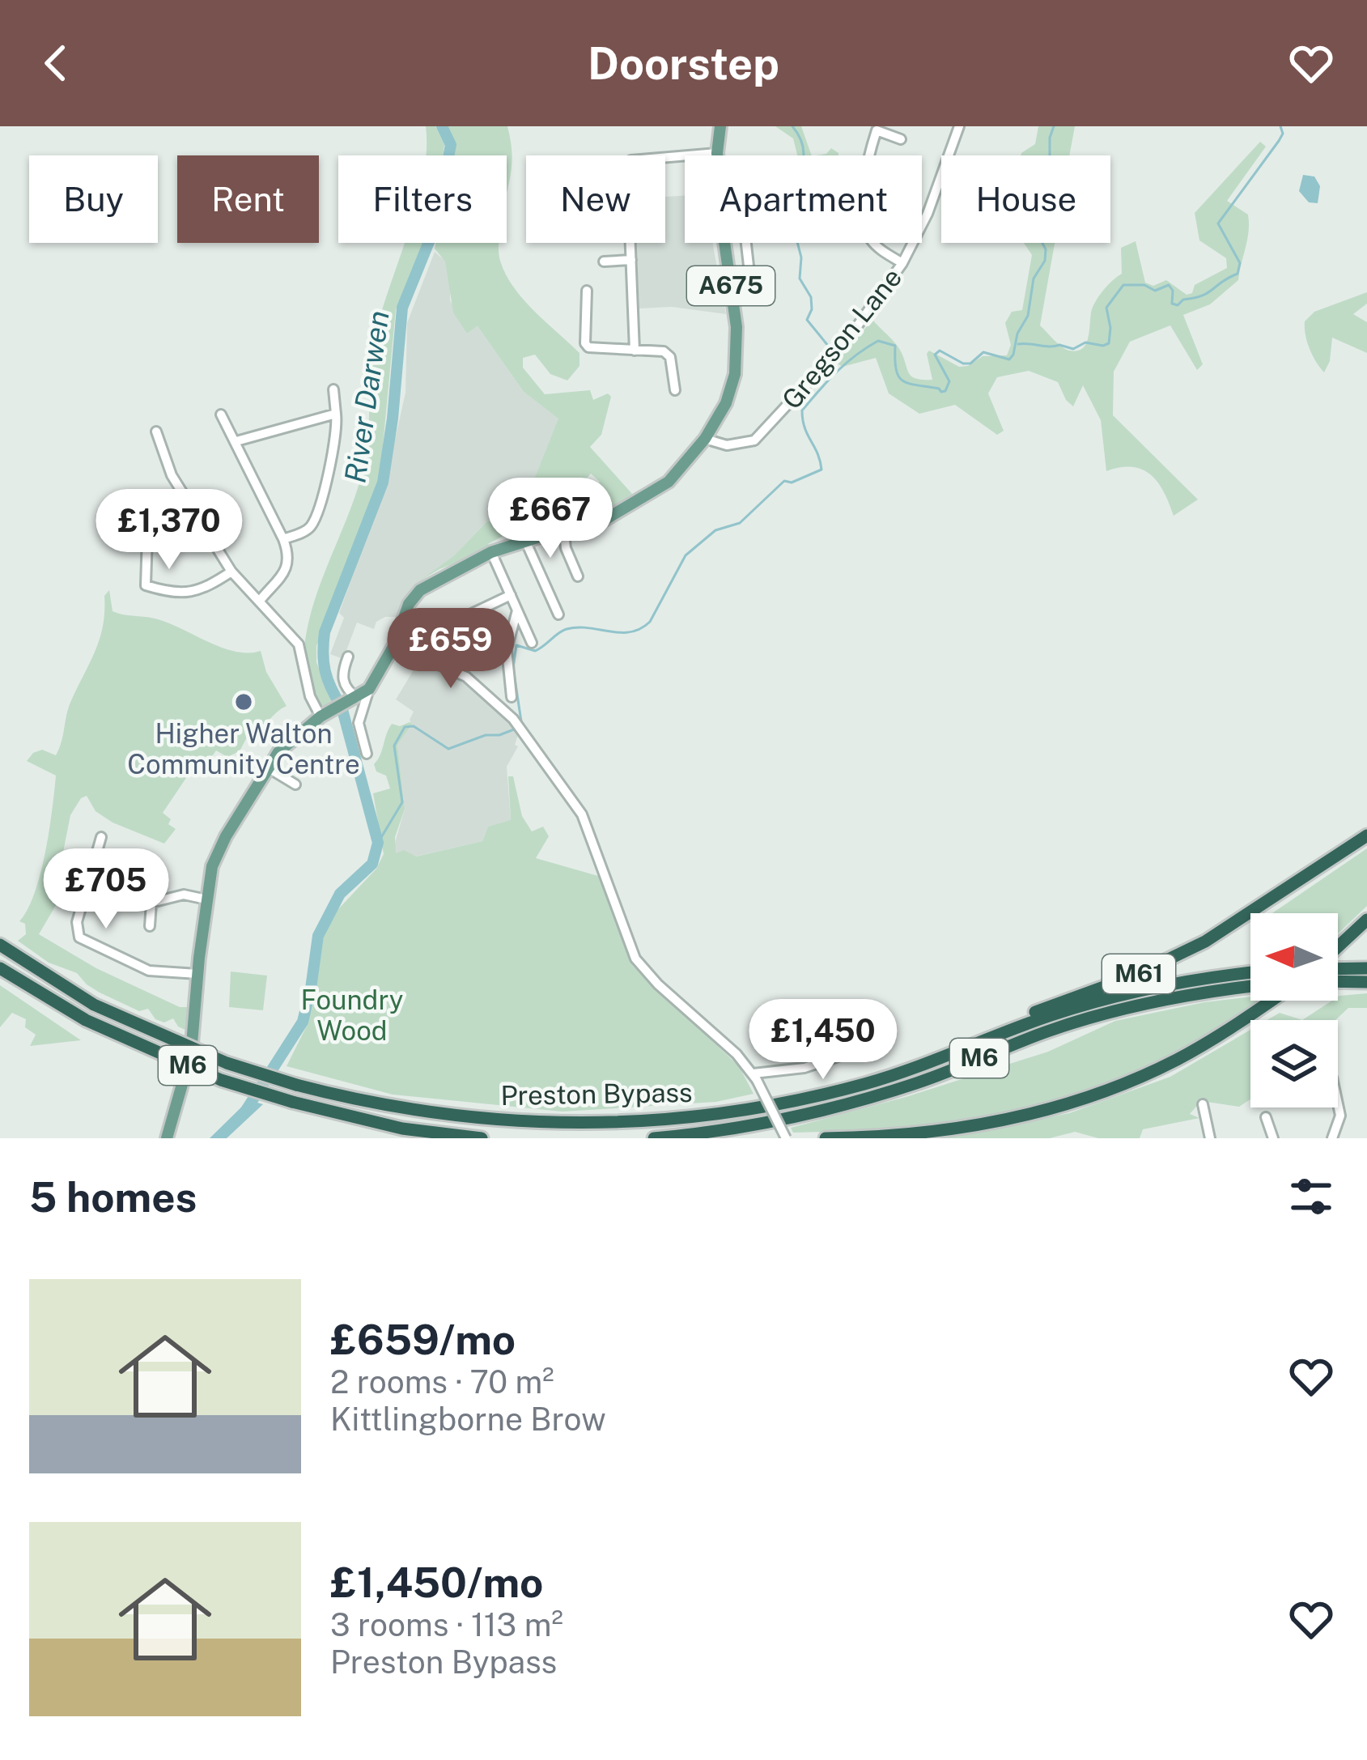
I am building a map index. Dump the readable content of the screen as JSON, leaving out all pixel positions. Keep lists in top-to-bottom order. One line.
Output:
{"streets":{"highway":["M61","M6","Preston Bypass"],"main road":["A675"],"street":["Gregson Lane"]},"crossings":[["A675","Gregson Lane"],["M61","Preston Bypass"]],"water":["River Darwen"],"parks":["Foundry Wood"],"places":["Higher Walton Community Centre"],"north":"left","page":{"header":"Doorstep","chip":["Buy","Rent","Filters","New","Apartment","House"],"price":["£667","£1,370","£659","£705","£1,450"],"heading":"5 homes","list":[{"name":"£659/mo","note":"2 rooms · 70 m² · Kittlingborne Brow"},{"name":"£1,450/mo","note":"3 rooms · 113 m² · Preston Bypass"}]}}
